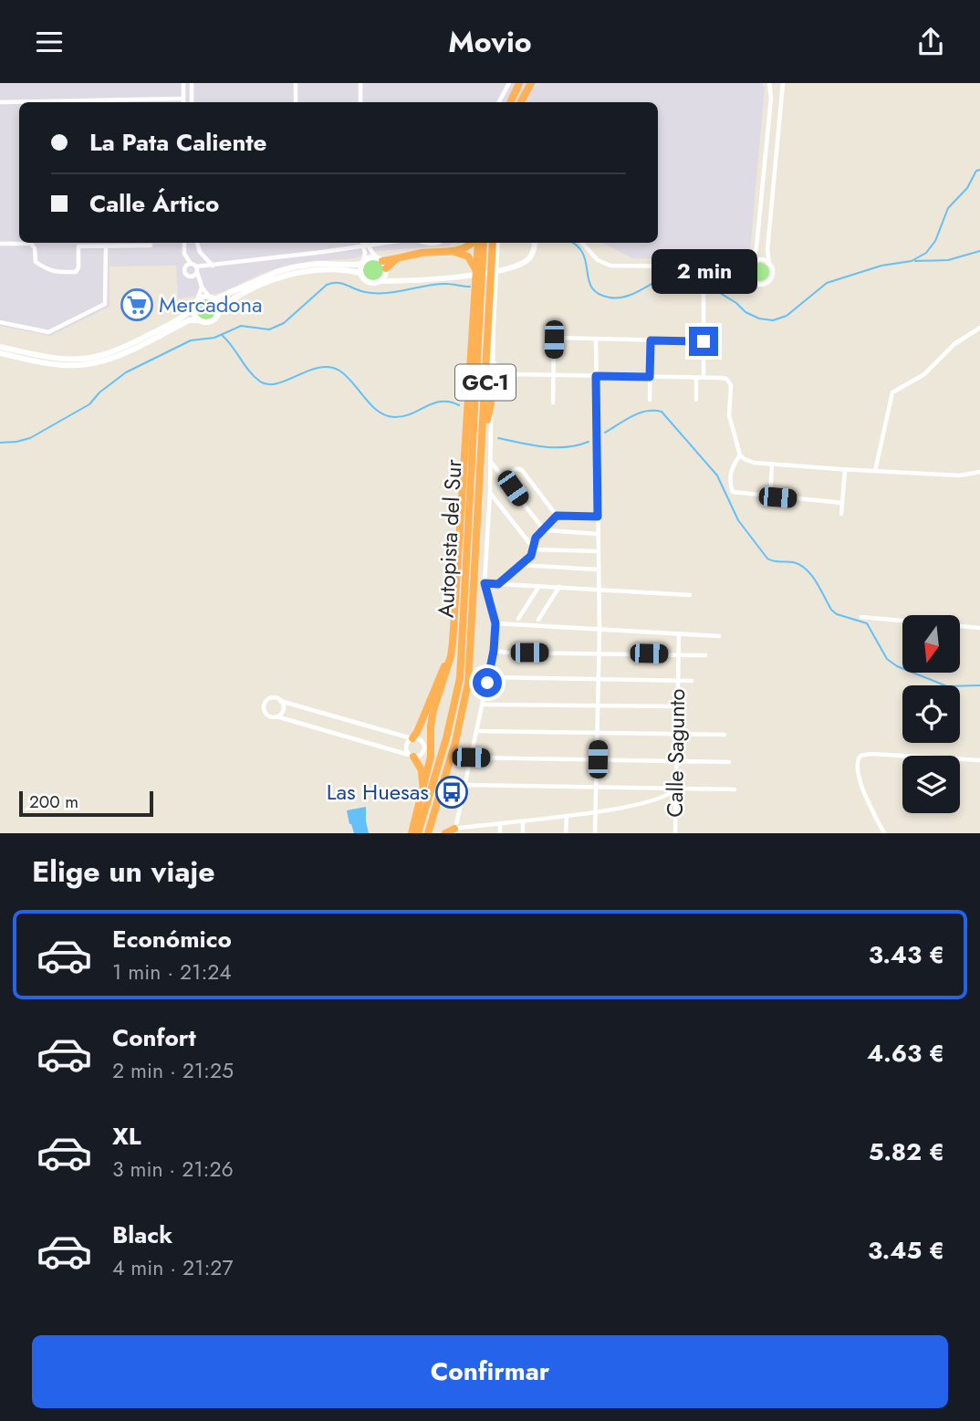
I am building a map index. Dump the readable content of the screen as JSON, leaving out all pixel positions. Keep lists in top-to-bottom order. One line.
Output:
{"streets":{"highway":["GC-1","Autopista del Sur"],"street":["Calle Sagunto"]},"places":{"supermarket":["Mercadona"],"bus stop":["Las Huesas"]},"scale_bar":"200 m","north":"bottom","page":{"header":"Movio","banner":["La Pata Caliente","Calle Ártico"],"bubble":"2 min","scale":"200 m","heading":"Elige un viaje","list":[{"name":"Económico","note":"1 min · 21:24","value":"3.43 €"},{"name":"Confort","note":"2 min · 21:25","value":"4.63 €"},{"name":"XL","note":"3 min · 21:26","value":"5.82 €"},{"name":"Black","note":"4 min · 21:27","value":"3.45 €"}],"buttons":"Confirmar"}}
